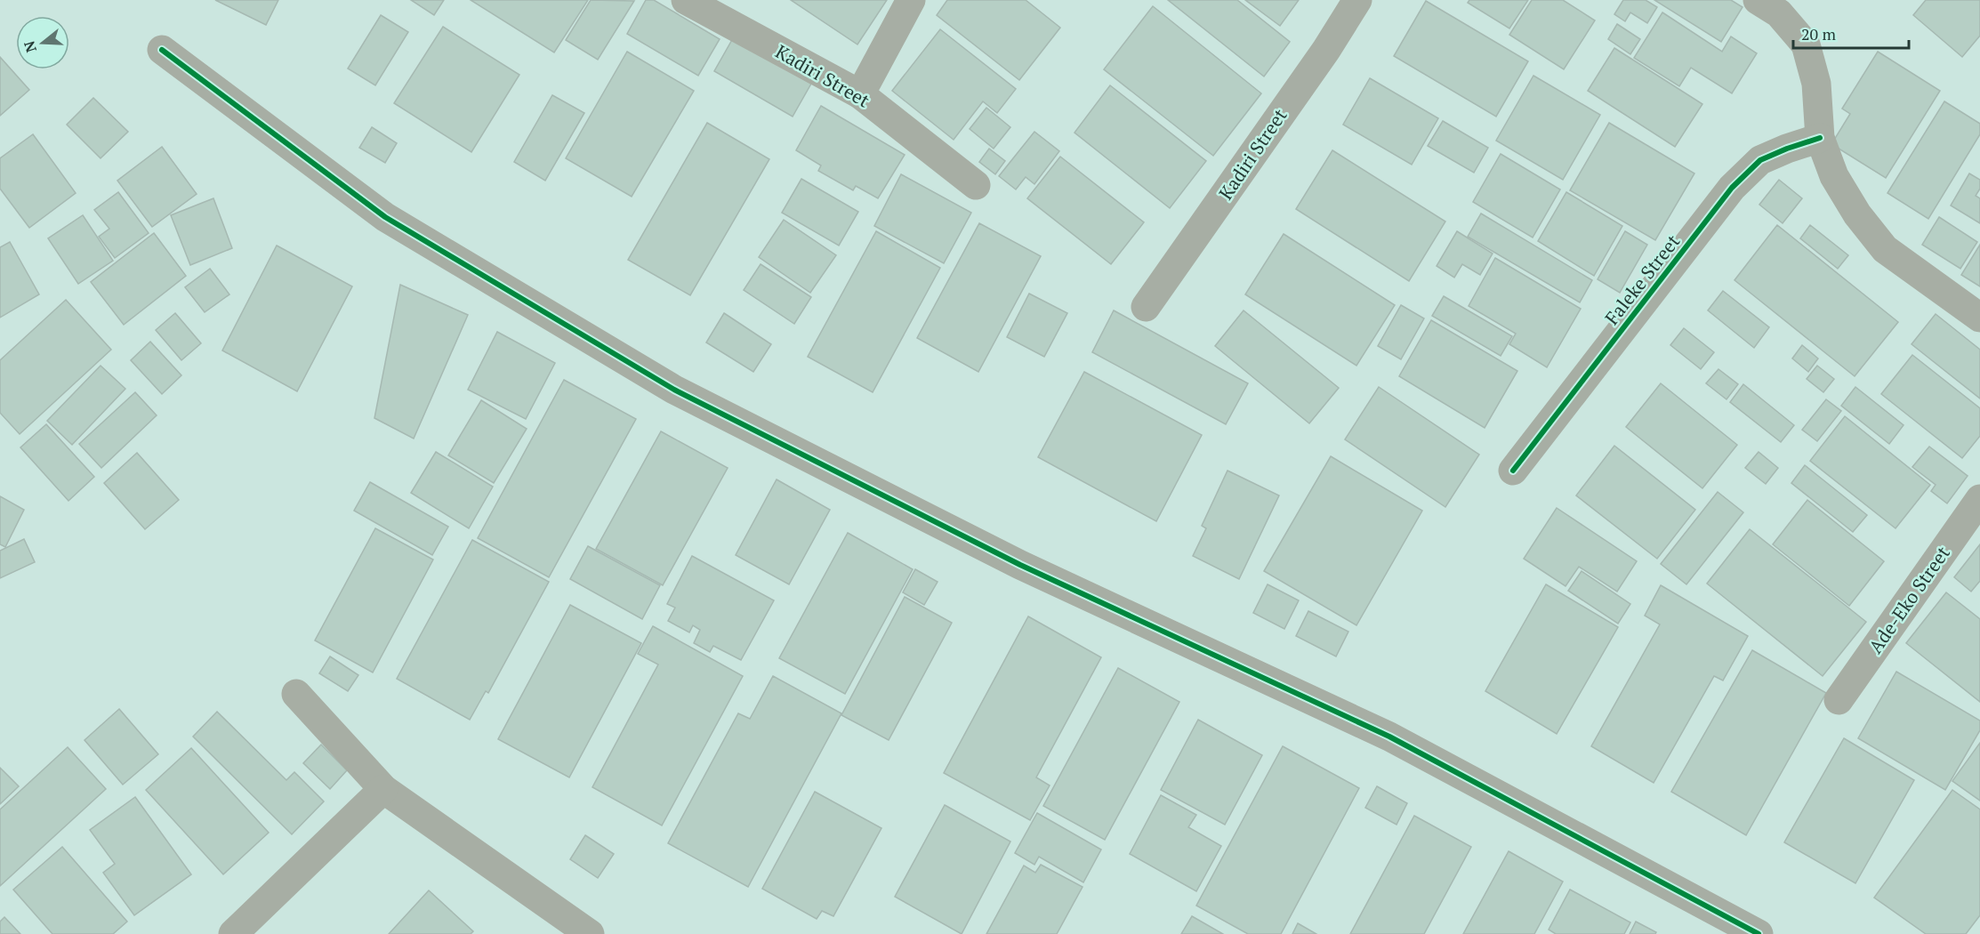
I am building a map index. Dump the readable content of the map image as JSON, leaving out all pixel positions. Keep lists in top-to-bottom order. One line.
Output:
{"streets":{"street":["Kadiri Street","Faleke Street","Ade-Eko Street"]},"scale_bar":"20 m","north":"left"}
